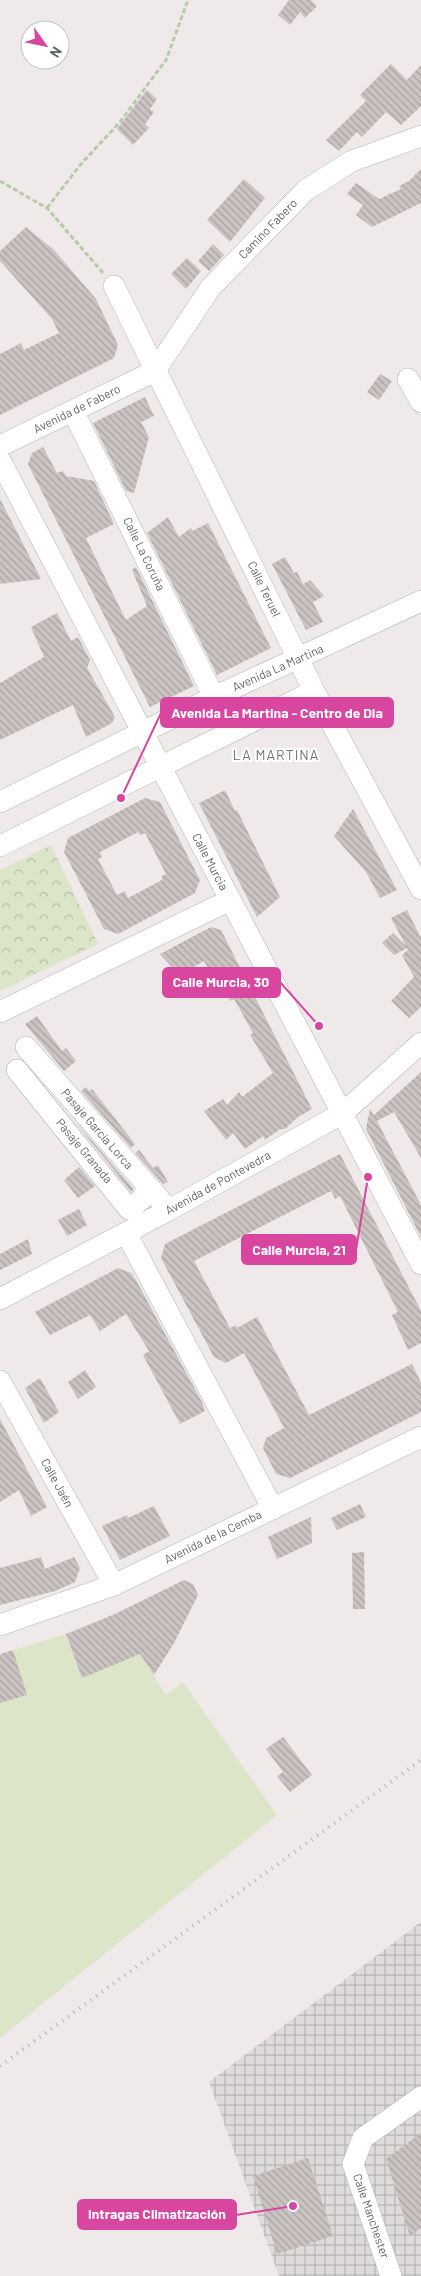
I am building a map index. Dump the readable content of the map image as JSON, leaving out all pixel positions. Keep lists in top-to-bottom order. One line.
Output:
{"streets":{"street":["Camino Fabero","Avenida de Fabero","Calle La Coruña","Calle Teruel","Avenida La Martina","Calle Murcia","Pasaje García Lorca","Pasaje Granada","Avenida de Pontevedra","Calle Jaén","Avenida de la Cemba","Calle Manchester"]},"crossings":[["Camino Fabero","Avenida de Fabero"],["Camino Fabero","Calle Teruel"],["Avenida de Fabero","Calle La Coruña"],["Avenida de Fabero","Calle Teruel"],["Calle La Coruña","Avenida La Martina"],["Calle Teruel","Avenida La Martina"],["Avenida La Martina","Calle Murcia"],["Calle Murcia","Avenida de Pontevedra"],["Pasaje García Lorca","Pasaje Granada"],["Pasaje García Lorca","Avenida de Pontevedra"],["Calle Jaén","Avenida de la Cemba"]],"districts":["LA MARTINA"],"places":["Avenida La Martina - Centro de Dia","Calle Murcia, 30","Calle Murcia, 21","Intragas Climatización"],"north":"bottom right"}
